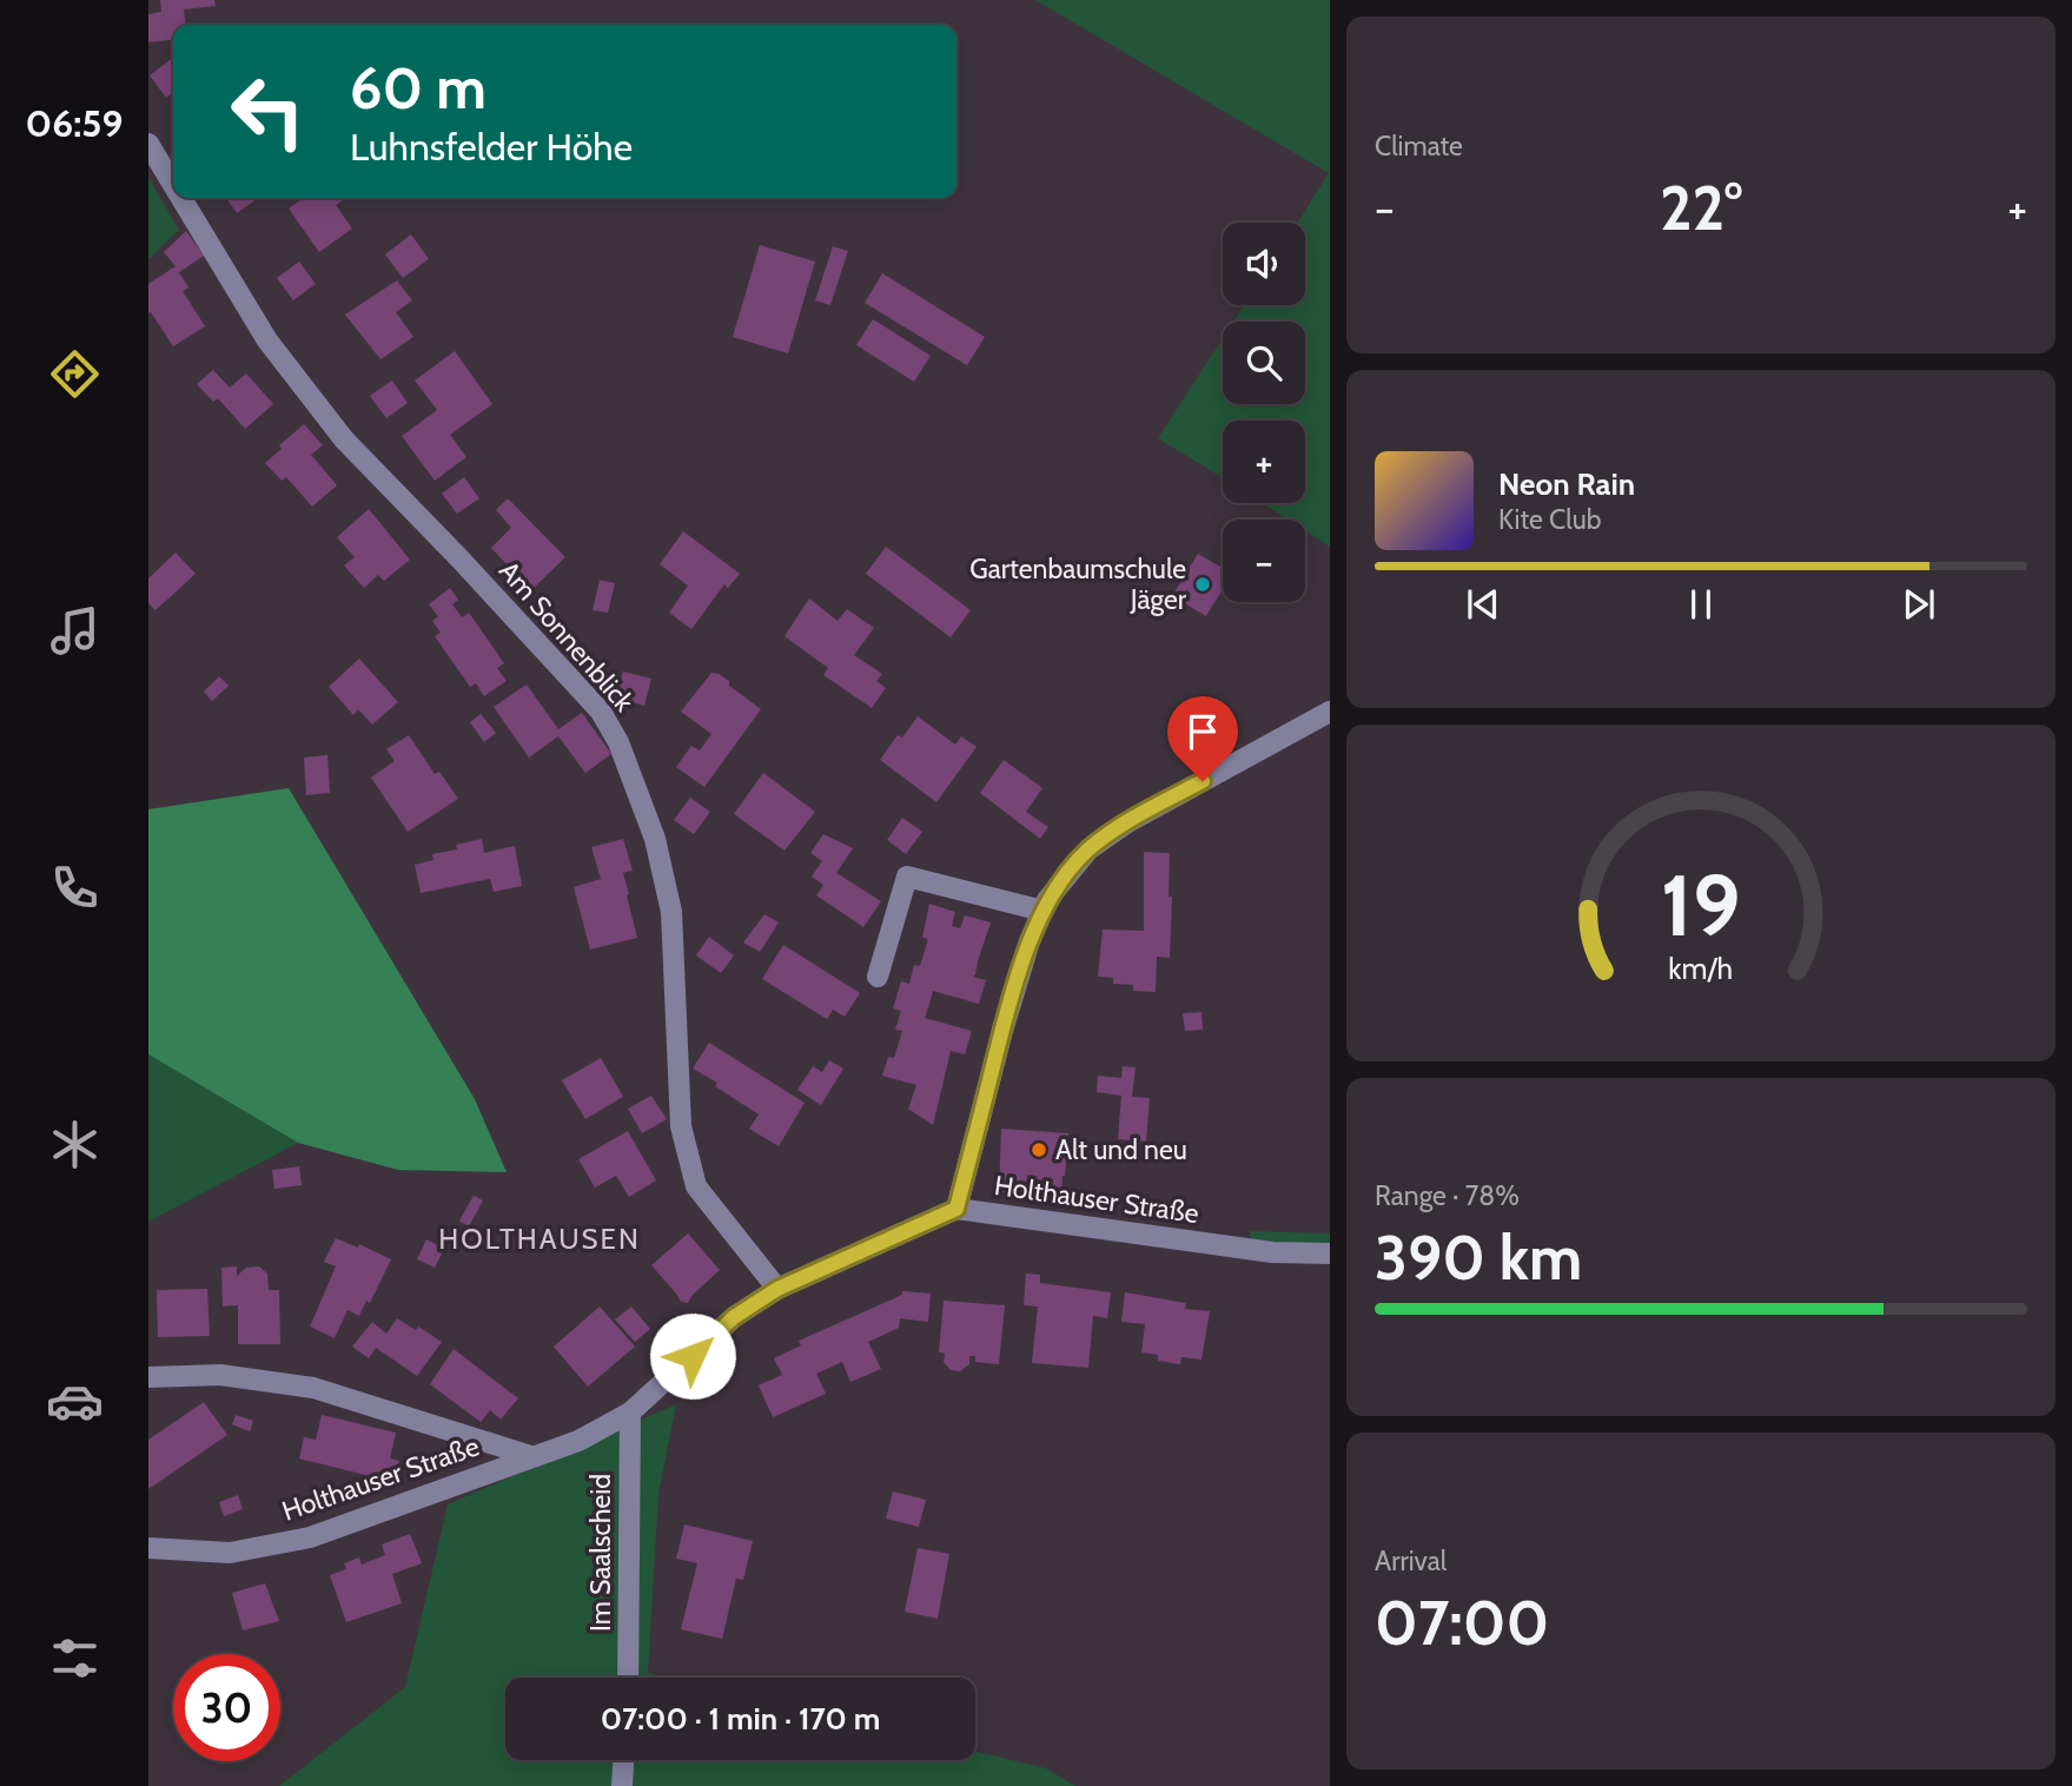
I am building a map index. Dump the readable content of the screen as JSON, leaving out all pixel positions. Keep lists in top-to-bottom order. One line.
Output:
{"streets":{"street":["Am Sonnenblick","Holthauser Straße","Im Saalscheid"]},"crossings":[["Am Sonnenblick","Holthauser Straße"],["Holthauser Straße","Im Saalscheid"]],"districts":["HOLTHAUSEN"],"places":["Gartenbaumschule Jäger","Alt und neu"],"page":{"tabs":"06:59","tile":["Climate",["Range · 78%","390 km"],["Arrival","07:00"]],"turn":["60 m","Luhnsfelder Höhe"],"heat":["−","22°","+"],"map_buttons":["+","−"],"song":["Neon Rain","Kite Club"],"limit":"30","trip":"07:00 · 1 min · 170 m","gauge":["19","km/h"]}}
